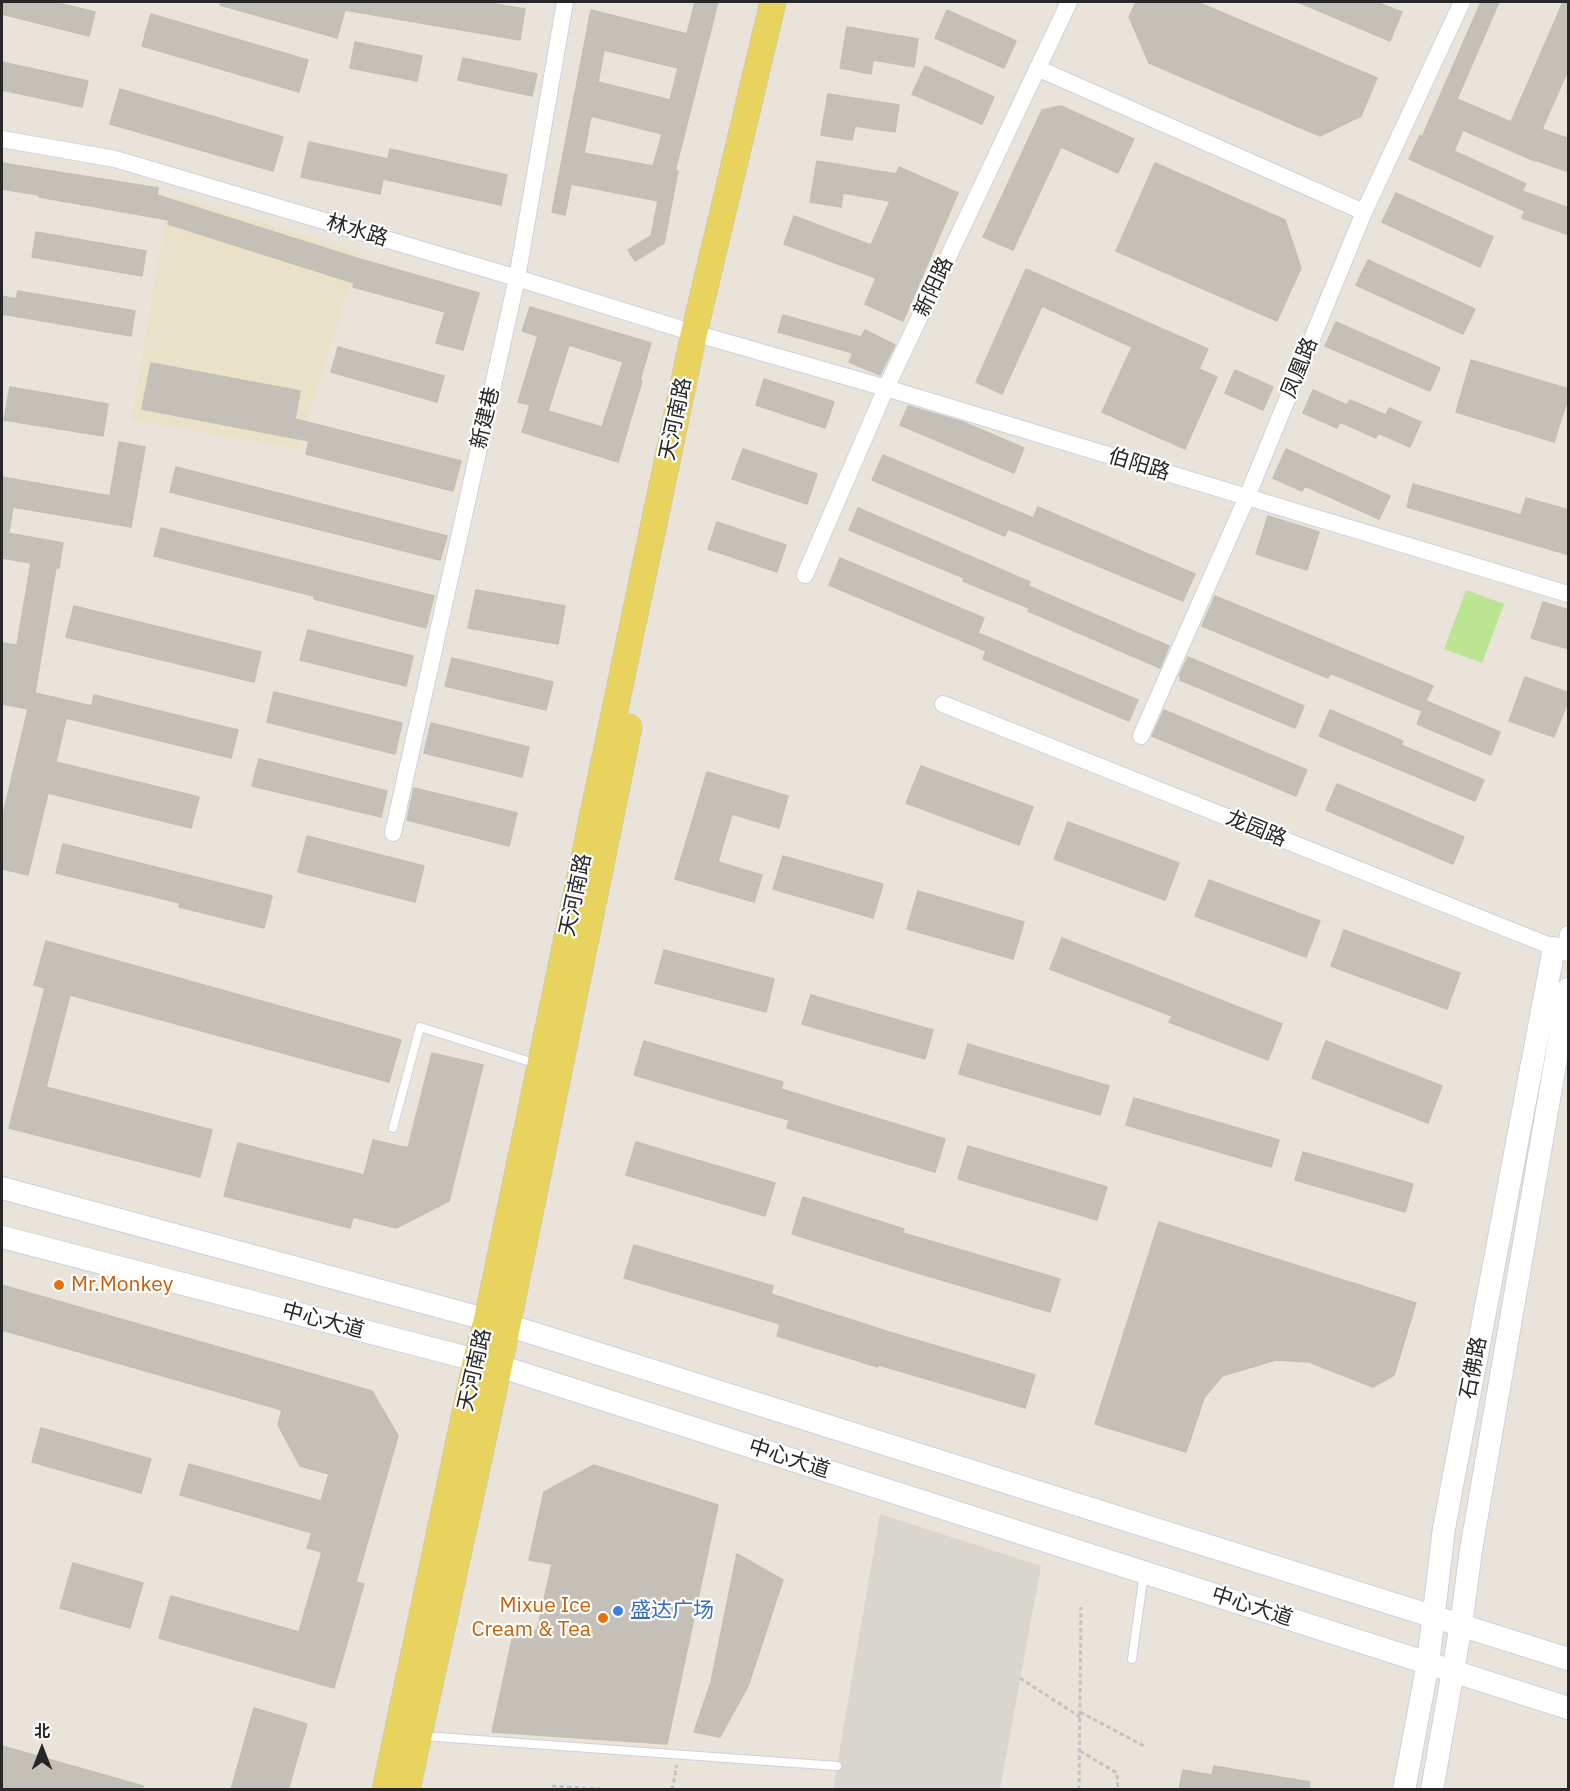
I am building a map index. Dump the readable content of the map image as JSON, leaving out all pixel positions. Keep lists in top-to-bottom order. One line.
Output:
{"streets":{"main road":["天河南路","中心大道","石佛路"],"street":["林水路","新阳路","凤凰路","新建巷","伯阳路","龙园路"]},"crossings":[["林水路","新建巷"],["林水路","天河南路"],["林水路","伯阳路"],["新阳路","伯阳路"],["凤凰路","伯阳路"],["天河南路","伯阳路"],["天河南路","中心大道"],["龙园路","石佛路"],["中心大道","石佛路"]],"places":["Mr.Monkey","盛达广场","Mixue Ice Cream & Tea"],"north":"top"}
